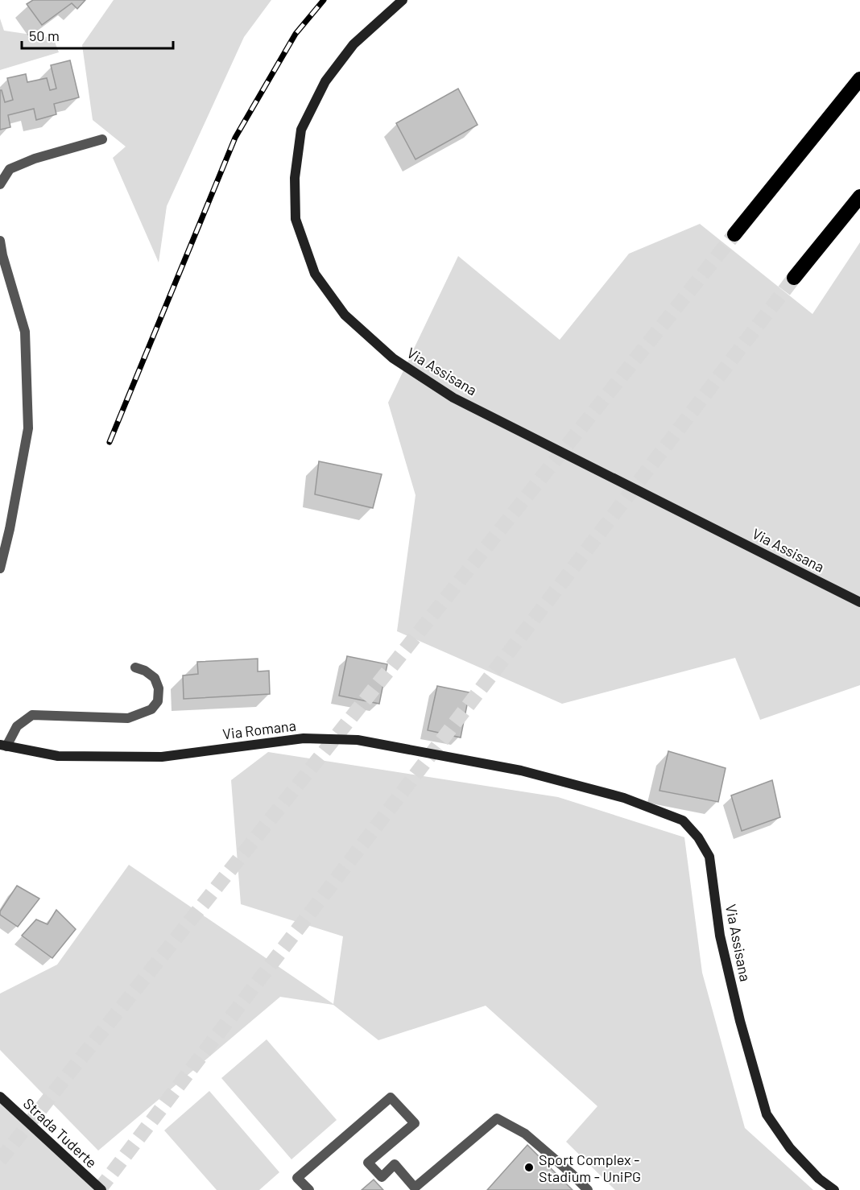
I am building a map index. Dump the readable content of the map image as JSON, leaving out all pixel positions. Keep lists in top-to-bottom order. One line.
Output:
{"streets":{"main road":["Via Assisana","Via Romana","Strada Tuderte"]},"crossings":[["Via Assisana","Via Romana"]],"places":["Sport Complex - Stadium - UniPG"],"scale_bar":"50 m"}
